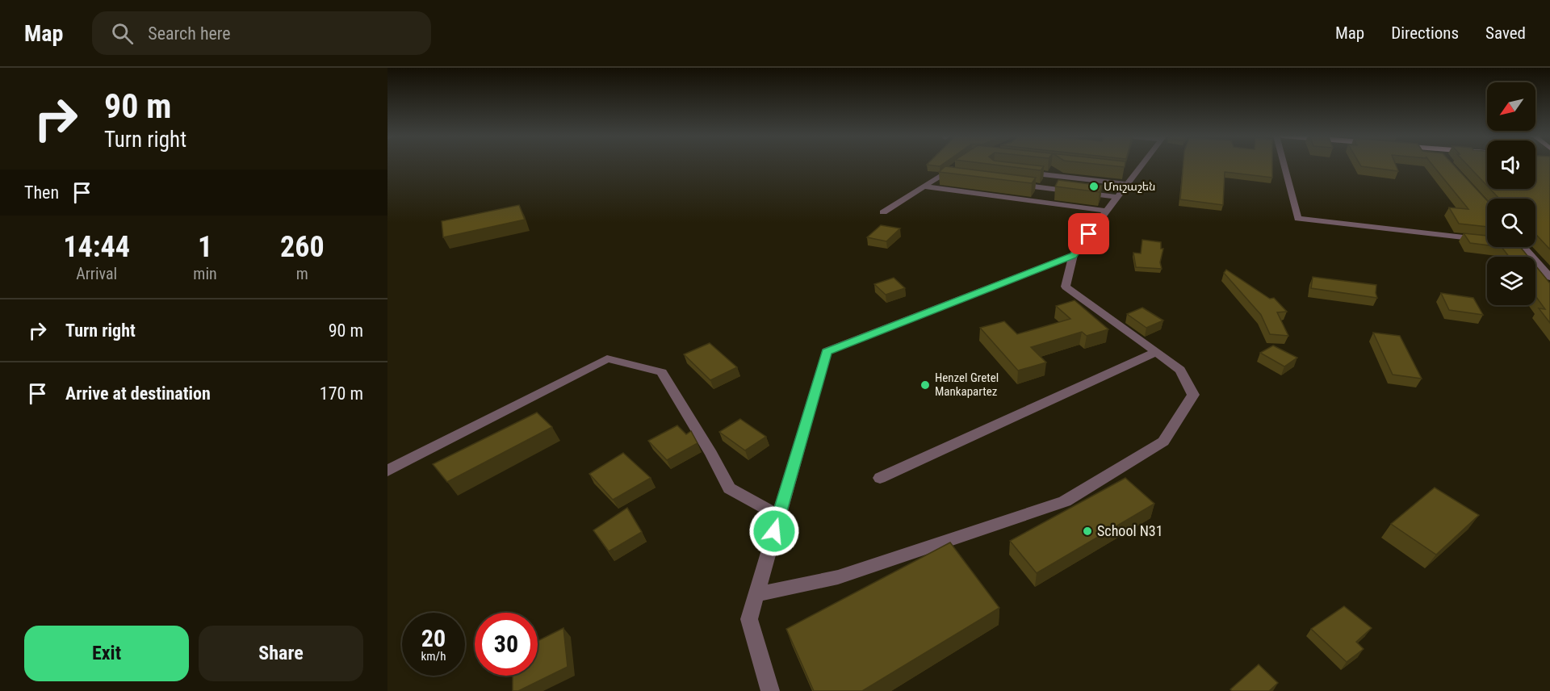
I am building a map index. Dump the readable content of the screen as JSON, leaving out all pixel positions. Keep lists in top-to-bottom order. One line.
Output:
{"places":["Մուշաշեն","Henzel Gretel Mankapartez","School N31"],"north":"bottom left","page":{"header":"Map","search":"Search here","nav":["Map","Directions","Saved"],"turn":["90 m","Turn right"],"then":"Then","eta":["14:44","Arrival","1","min","260","m"],"list":[{"name":"Turn right","value":"90 m"},{"name":"Arrive at destination","value":"170 m"}],"speed":"20 km/h","limit":"30","buttons":["Exit","Share"]}}
